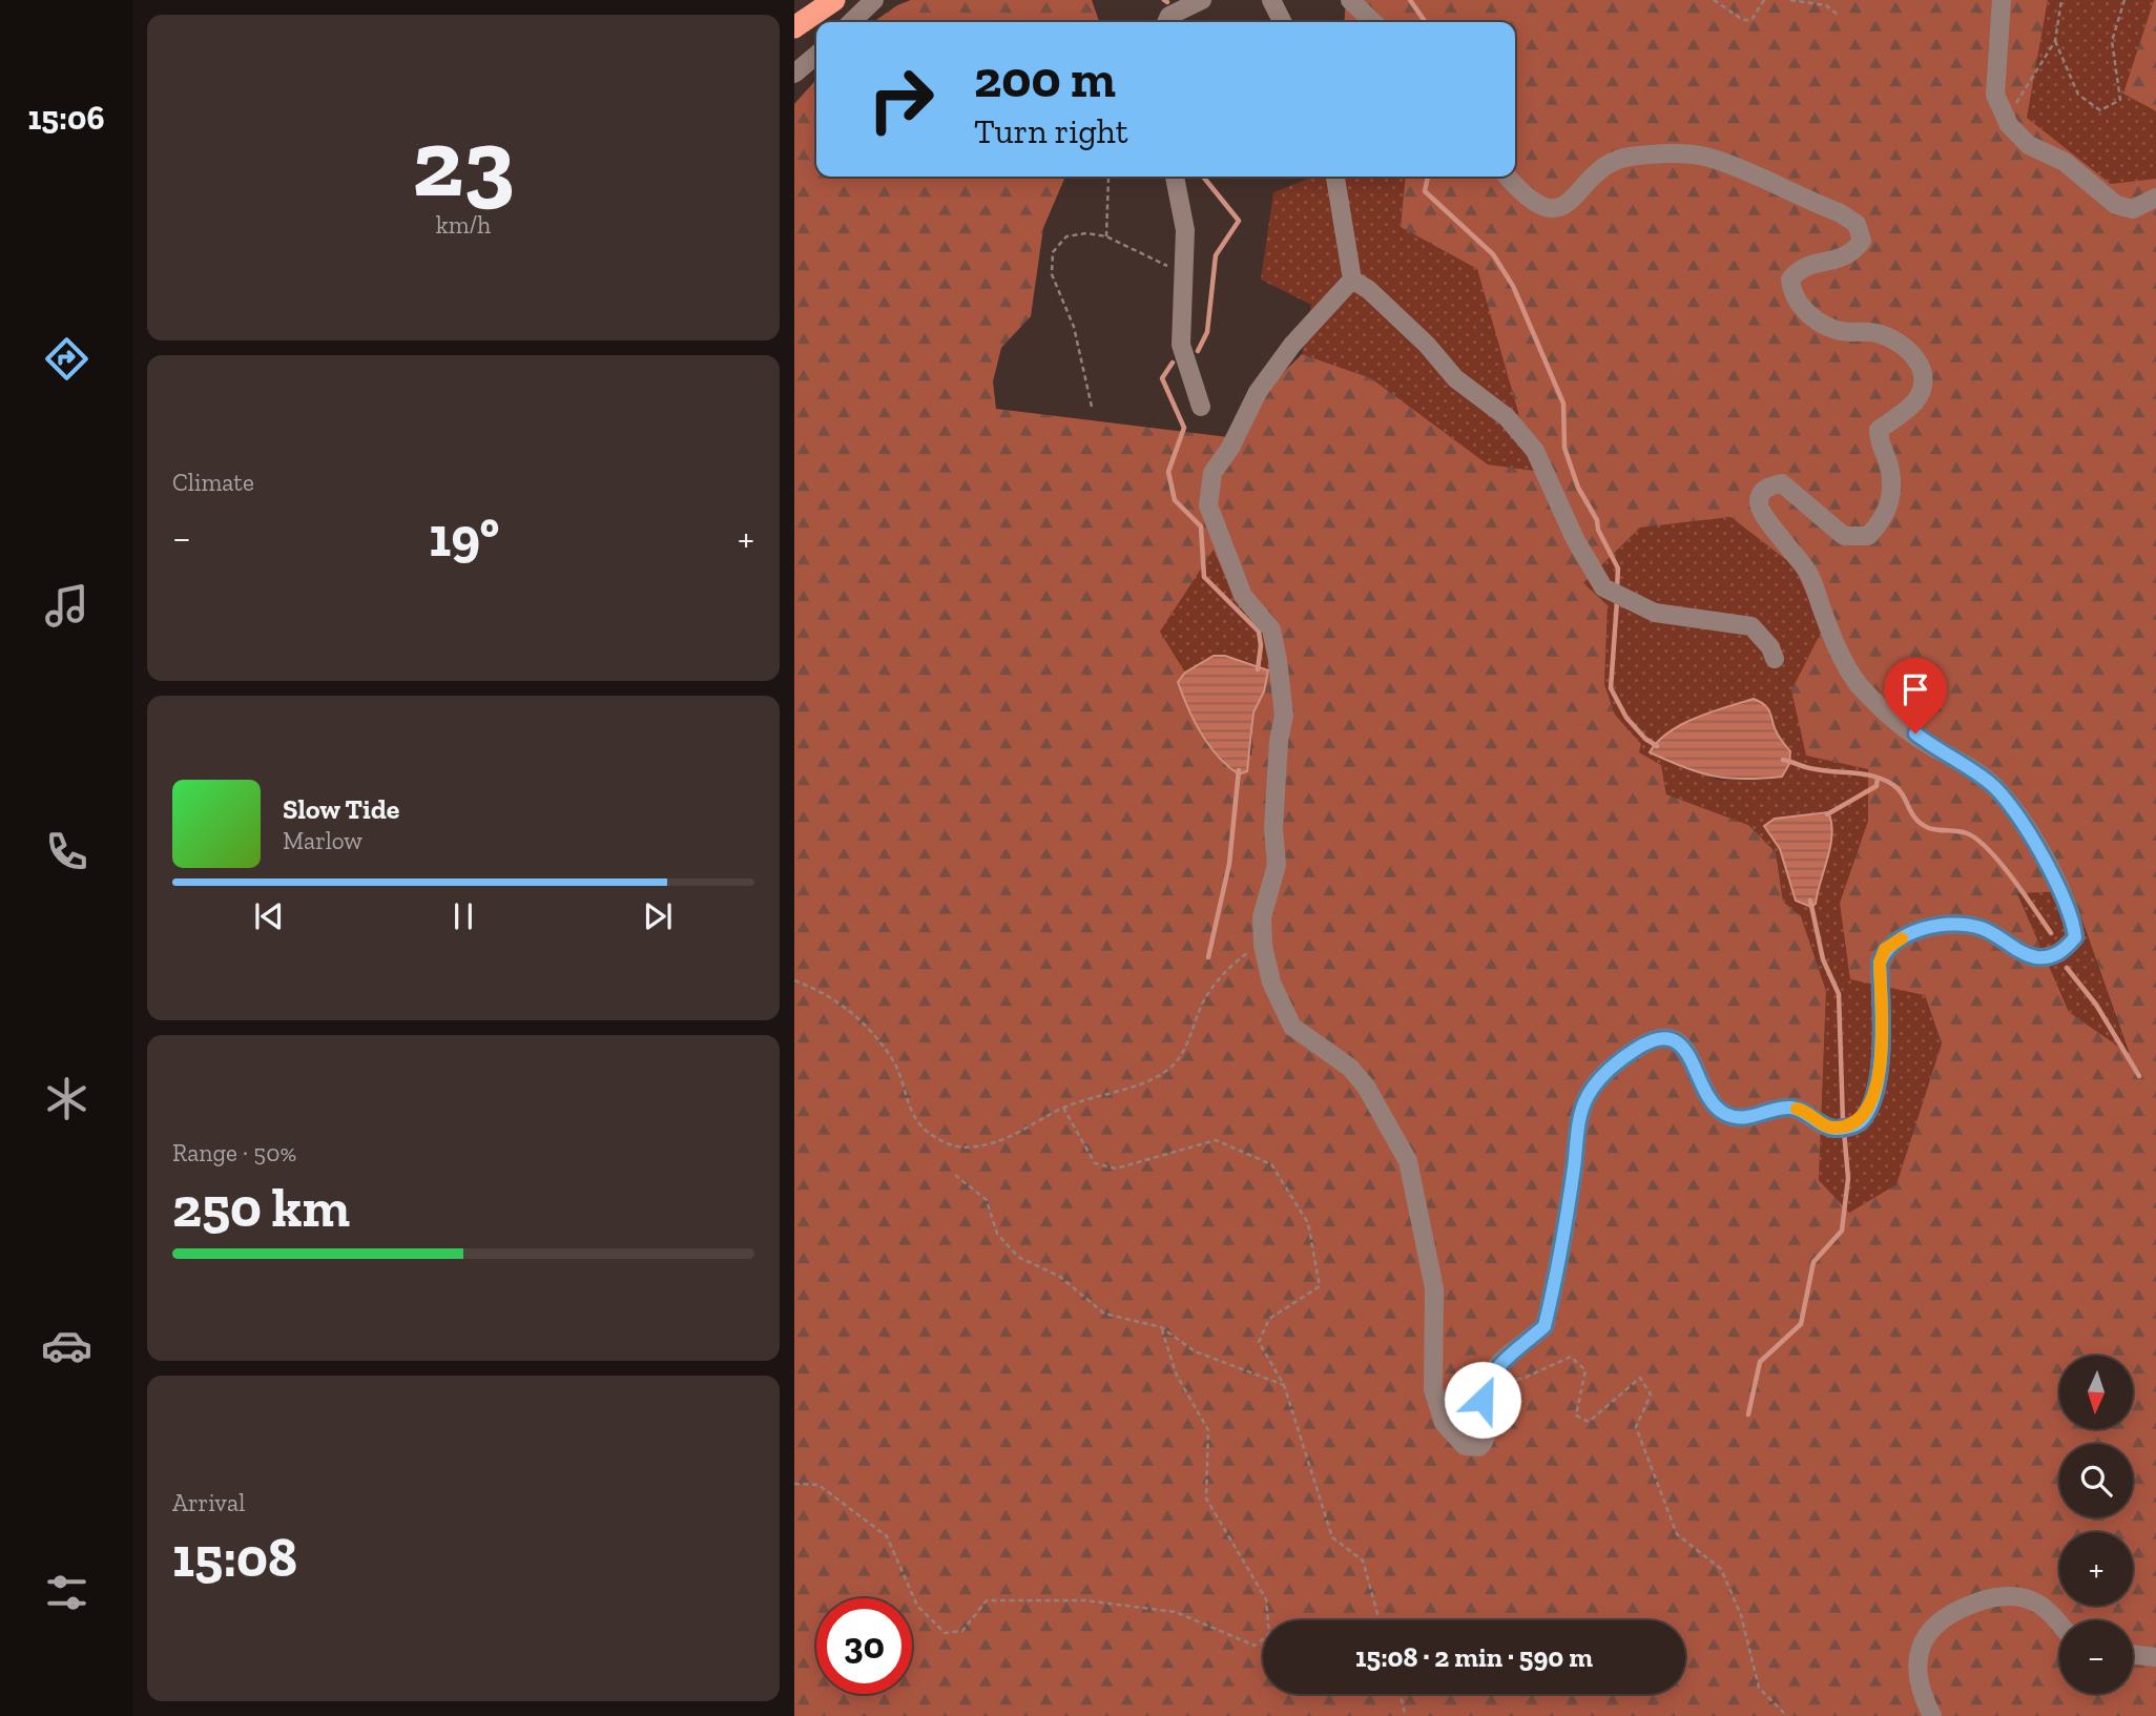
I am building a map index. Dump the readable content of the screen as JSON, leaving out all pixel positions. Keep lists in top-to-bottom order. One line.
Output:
{"north":"bottom","page":{"tabs":"15:06","tile":[["23","km/h"],"Climate",["Range · 50%","250 km"],["Arrival","15:08"]],"turn":["200 m","Turn right"],"heat":["−","19°","+"],"song":["Slow Tide","Marlow"],"map_buttons":["+","−"],"limit":"30","trip":"15:08 · 2 min · 590 m"}}
